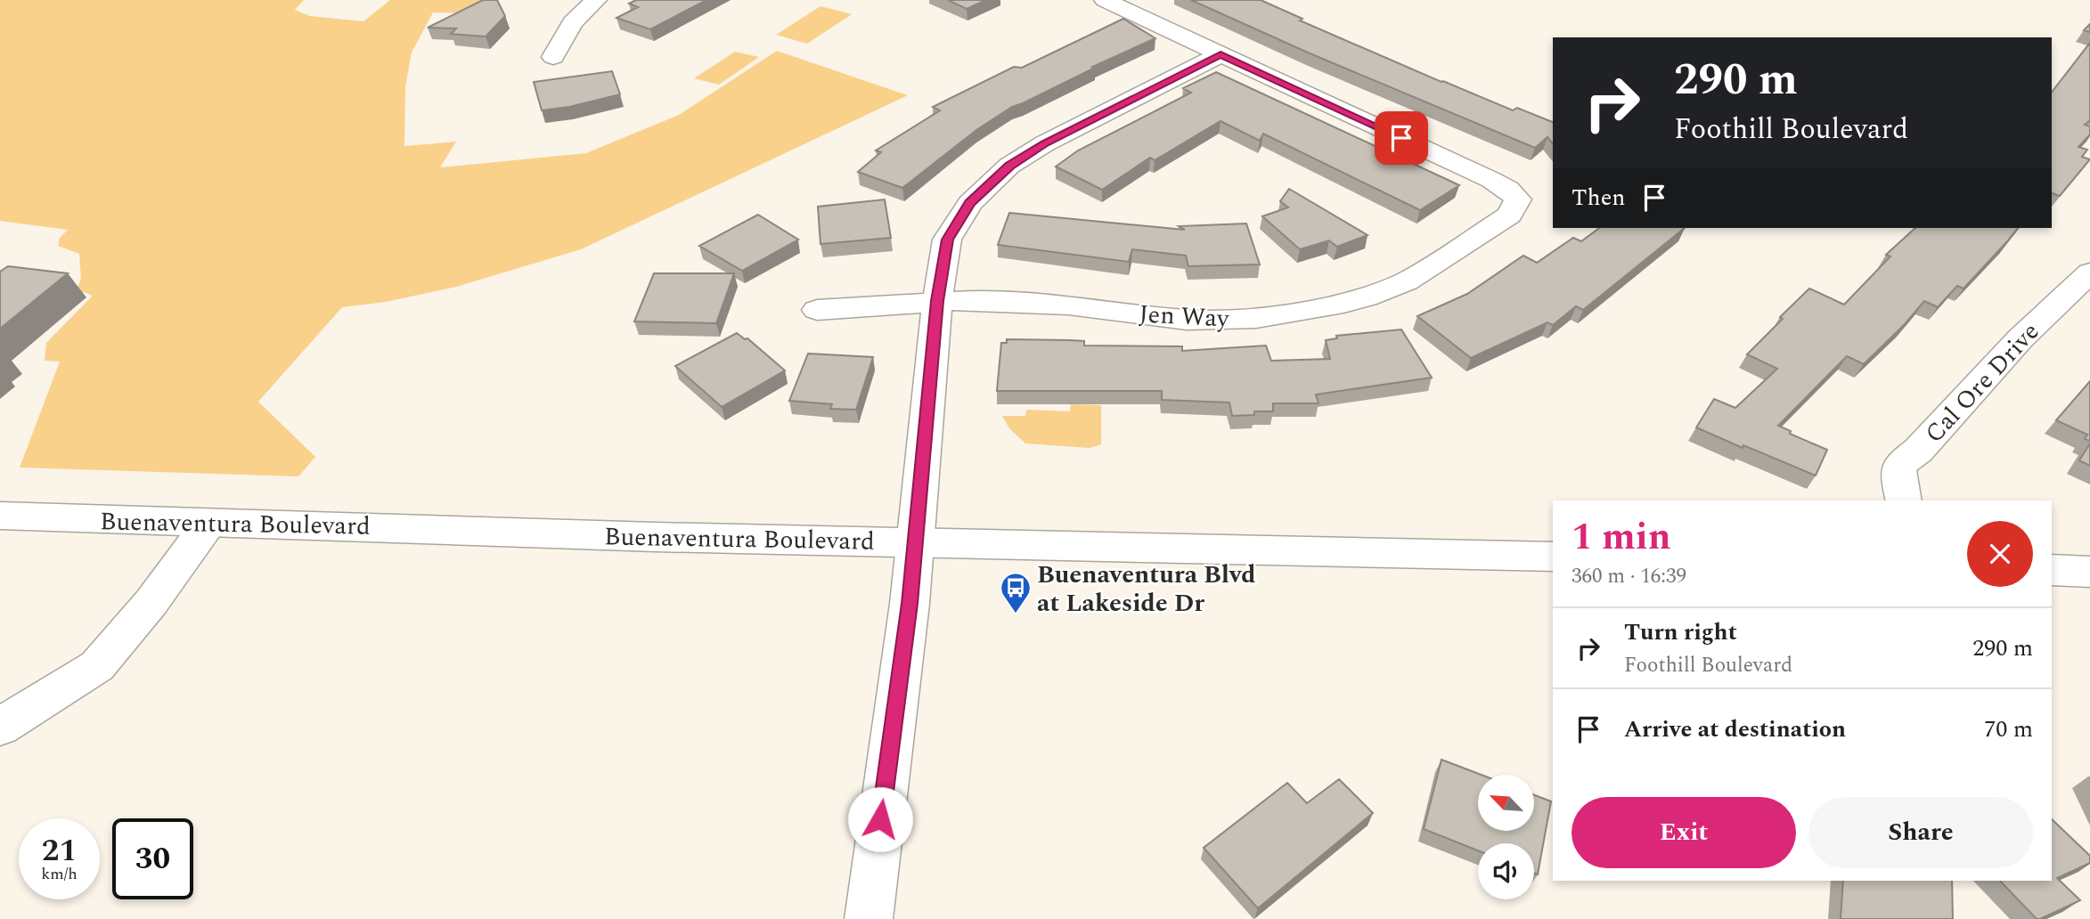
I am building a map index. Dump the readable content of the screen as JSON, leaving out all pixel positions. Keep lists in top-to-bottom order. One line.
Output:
{"streets":{"street":["Jen Way","Cal Ore Drive","Buenaventura Boulevard"]},"places":{"bus stop":["Buenaventura Blvd at Lakeside Dr"]},"north":"top left","page":{"turn":["290 m","Foothill Boulevard"],"then":"Then","heading":["1 min","360 m · 16:39"],"list":[{"name":"Turn right","note":"Foothill Boulevard","value":"290 m"},{"name":"Arrive at destination","value":"70 m"}],"buttons":["Exit","Share"],"speed":"21 km/h","limit":"30"}}
